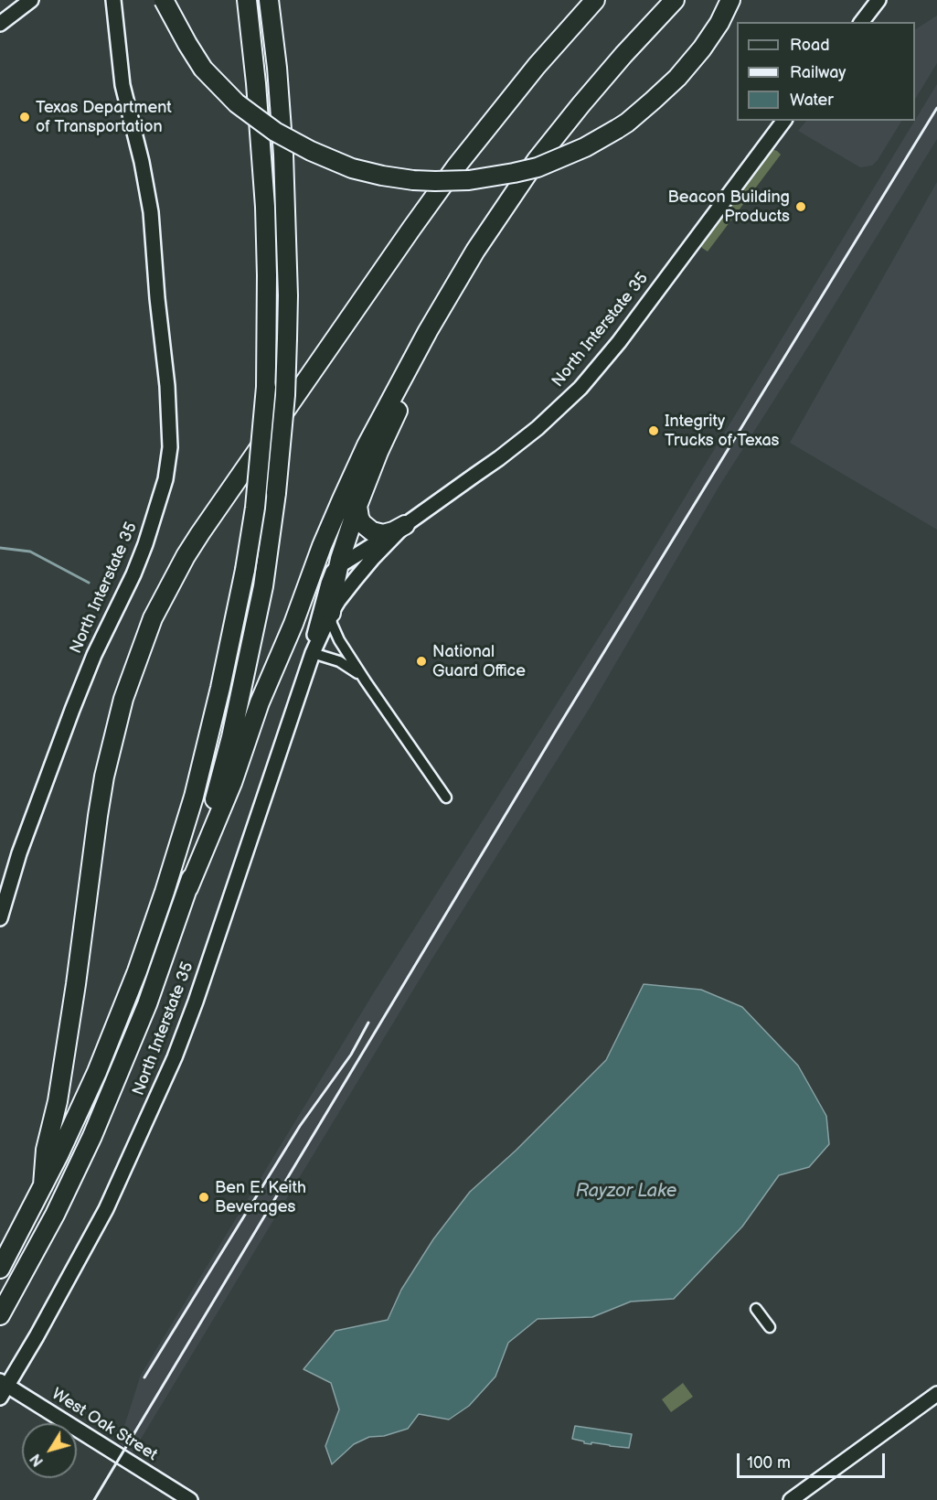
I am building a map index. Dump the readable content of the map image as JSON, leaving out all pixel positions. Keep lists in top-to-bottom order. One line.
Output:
{"streets":{"main road":["North Interstate 35","West Oak Street"]},"crossings":[["North Interstate 35","West Oak Street"]],"water":["Rayzor Lake"],"places":["Texas Department of Transportation","Beacon Building Products","Integrity Trucks of Texas","National Guard Office","Ben E. Keith Beverages"],"legend":["Road","Railway","Water"],"scale_bar":"100 m","north":"bottom left"}
